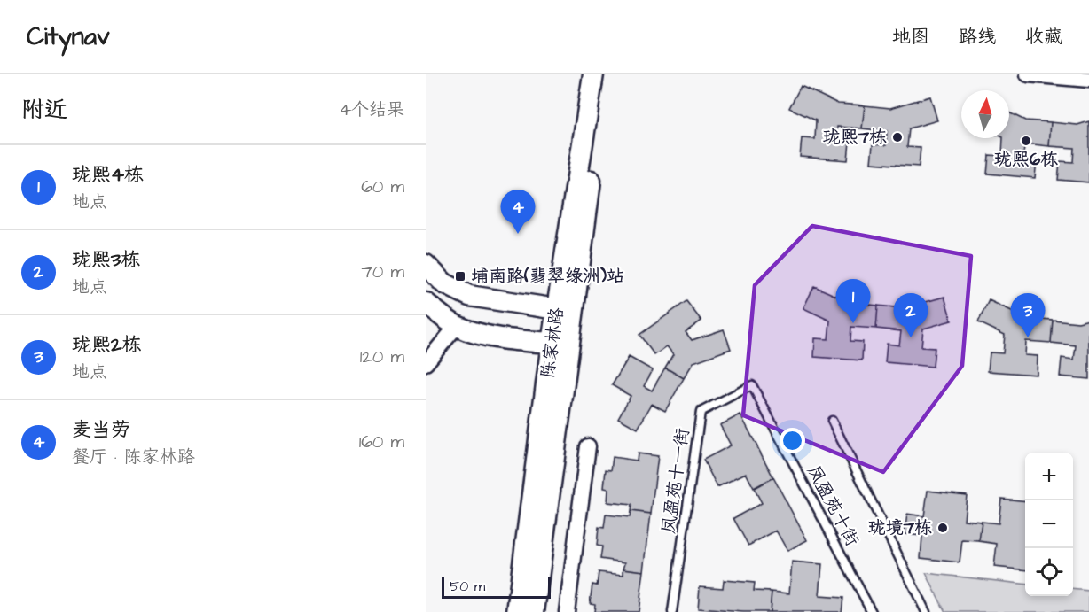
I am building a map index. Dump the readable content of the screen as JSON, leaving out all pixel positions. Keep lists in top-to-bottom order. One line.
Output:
{"streets":{"main road":["陈家林路"],"lane":["凤盈苑十一街","凤盈苑十街"]},"crossings":[["凤盈苑十一街","凤盈苑十街"]],"places":{"other":["珑熙7栋","珑熙6栋","珑境7栋"],"transit":["埔南路(翡翠绿洲)站"]},"scale_bar":"50 m","north":"top","page":{"header":"Citynav","nav":["地图","路线","收藏"],"heading":["附近","4个结果"],"list":[{"mark":"1","name":"珑熙4栋","note":"地点","value":"60 m"},{"mark":"2","name":"珑熙3栋","note":"地点","value":"70 m"},{"mark":"3","name":"珑熙2栋","note":"地点","value":"120 m"},{"mark":"4","name":"麦当劳","note":"餐厅 · 陈家林路","value":"160 m"}],"pins":["4","1","2","3"],"map_buttons":["+","−"],"scale":"50 m"}}
